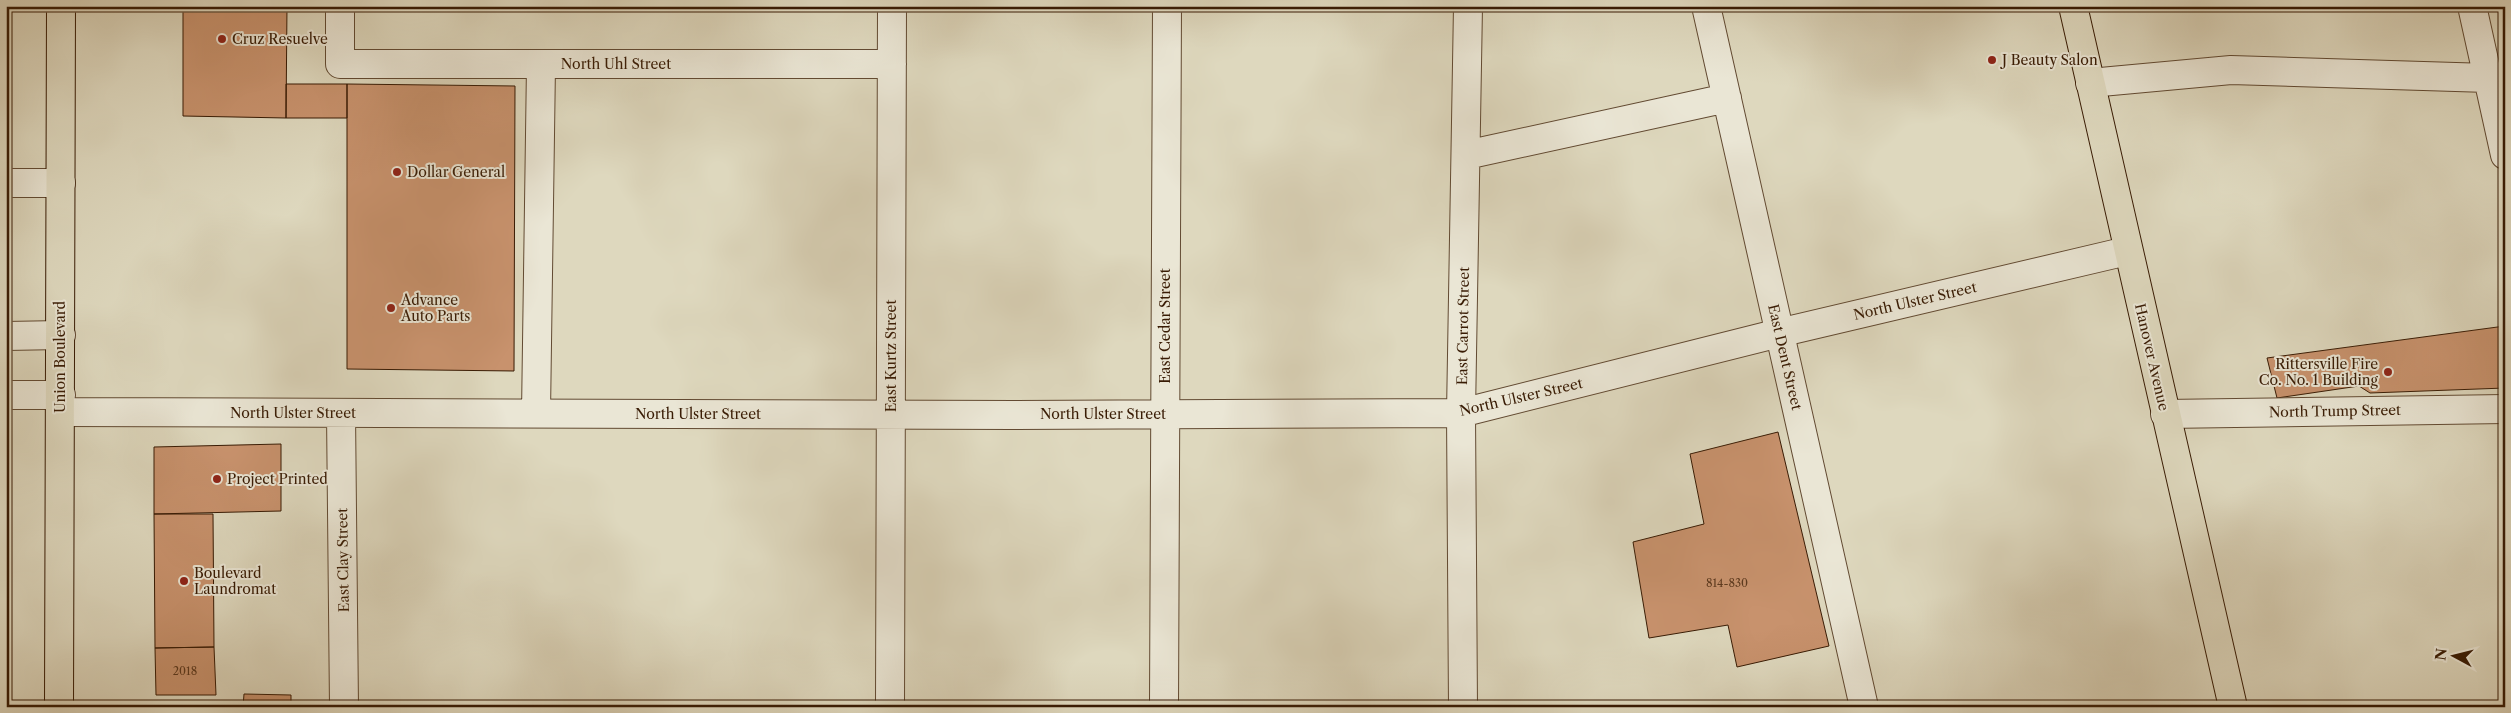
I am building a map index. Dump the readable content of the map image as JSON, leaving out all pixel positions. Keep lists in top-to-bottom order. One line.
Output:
{"streets":{"main road":["Union Boulevard","Hanover Avenue"],"street":["North Uhl Street","North Ulster Street","East Cedar Street","East Carrot Street","East Kurtz Street","East Dent Street","North Trump Street","East Clay Street"]},"crossings":[["North Uhl Street","East Kurtz Street"],["North Ulster Street","East Cedar Street"],["North Ulster Street","East Carrot Street"],["North Ulster Street","East Kurtz Street"],["North Ulster Street","Union Boulevard"],["North Ulster Street","East Dent Street"],["North Ulster Street","Hanover Avenue"],["North Ulster Street","East Clay Street"],["Hanover Avenue","North Trump Street"]],"places":["Cruz Resuelve","J Beauty Salon","Dollar General","Advance Auto Parts","Rittersville Fire Co. No. 1 Building","Project Printed","Boulevard Laundromat"],"house_numbers":["814-830","2018"],"north":"left"}
